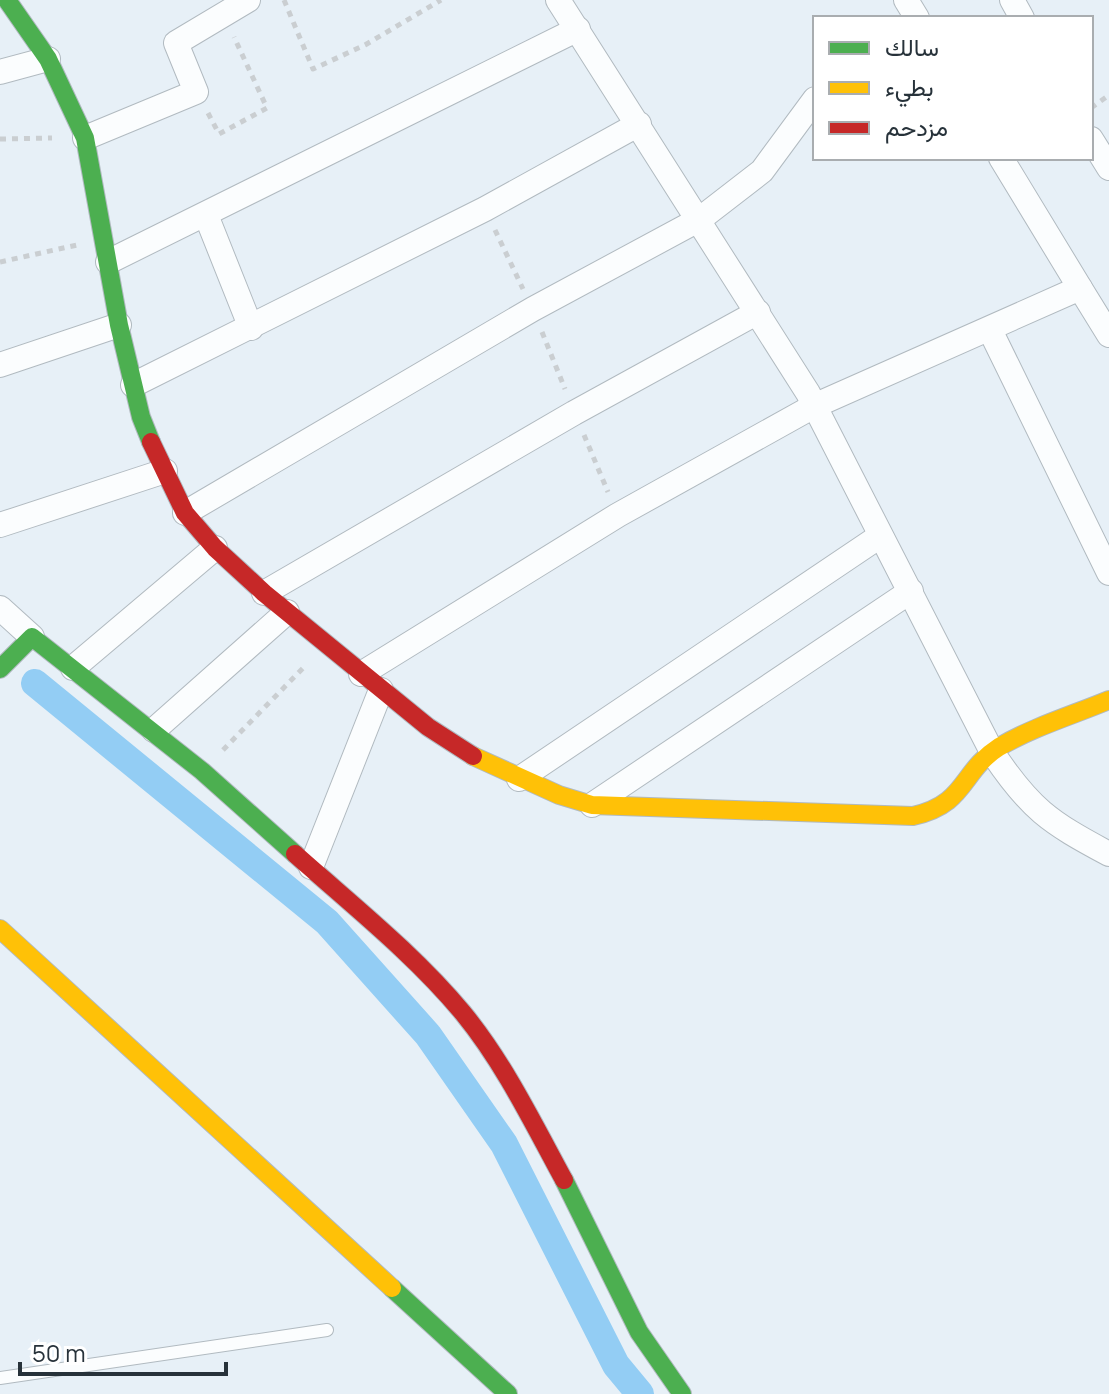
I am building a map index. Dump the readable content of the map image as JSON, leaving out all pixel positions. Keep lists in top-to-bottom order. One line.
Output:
{"legend":["سالك","بطيء","مزدحم"],"scale_bar":"50 m"}
